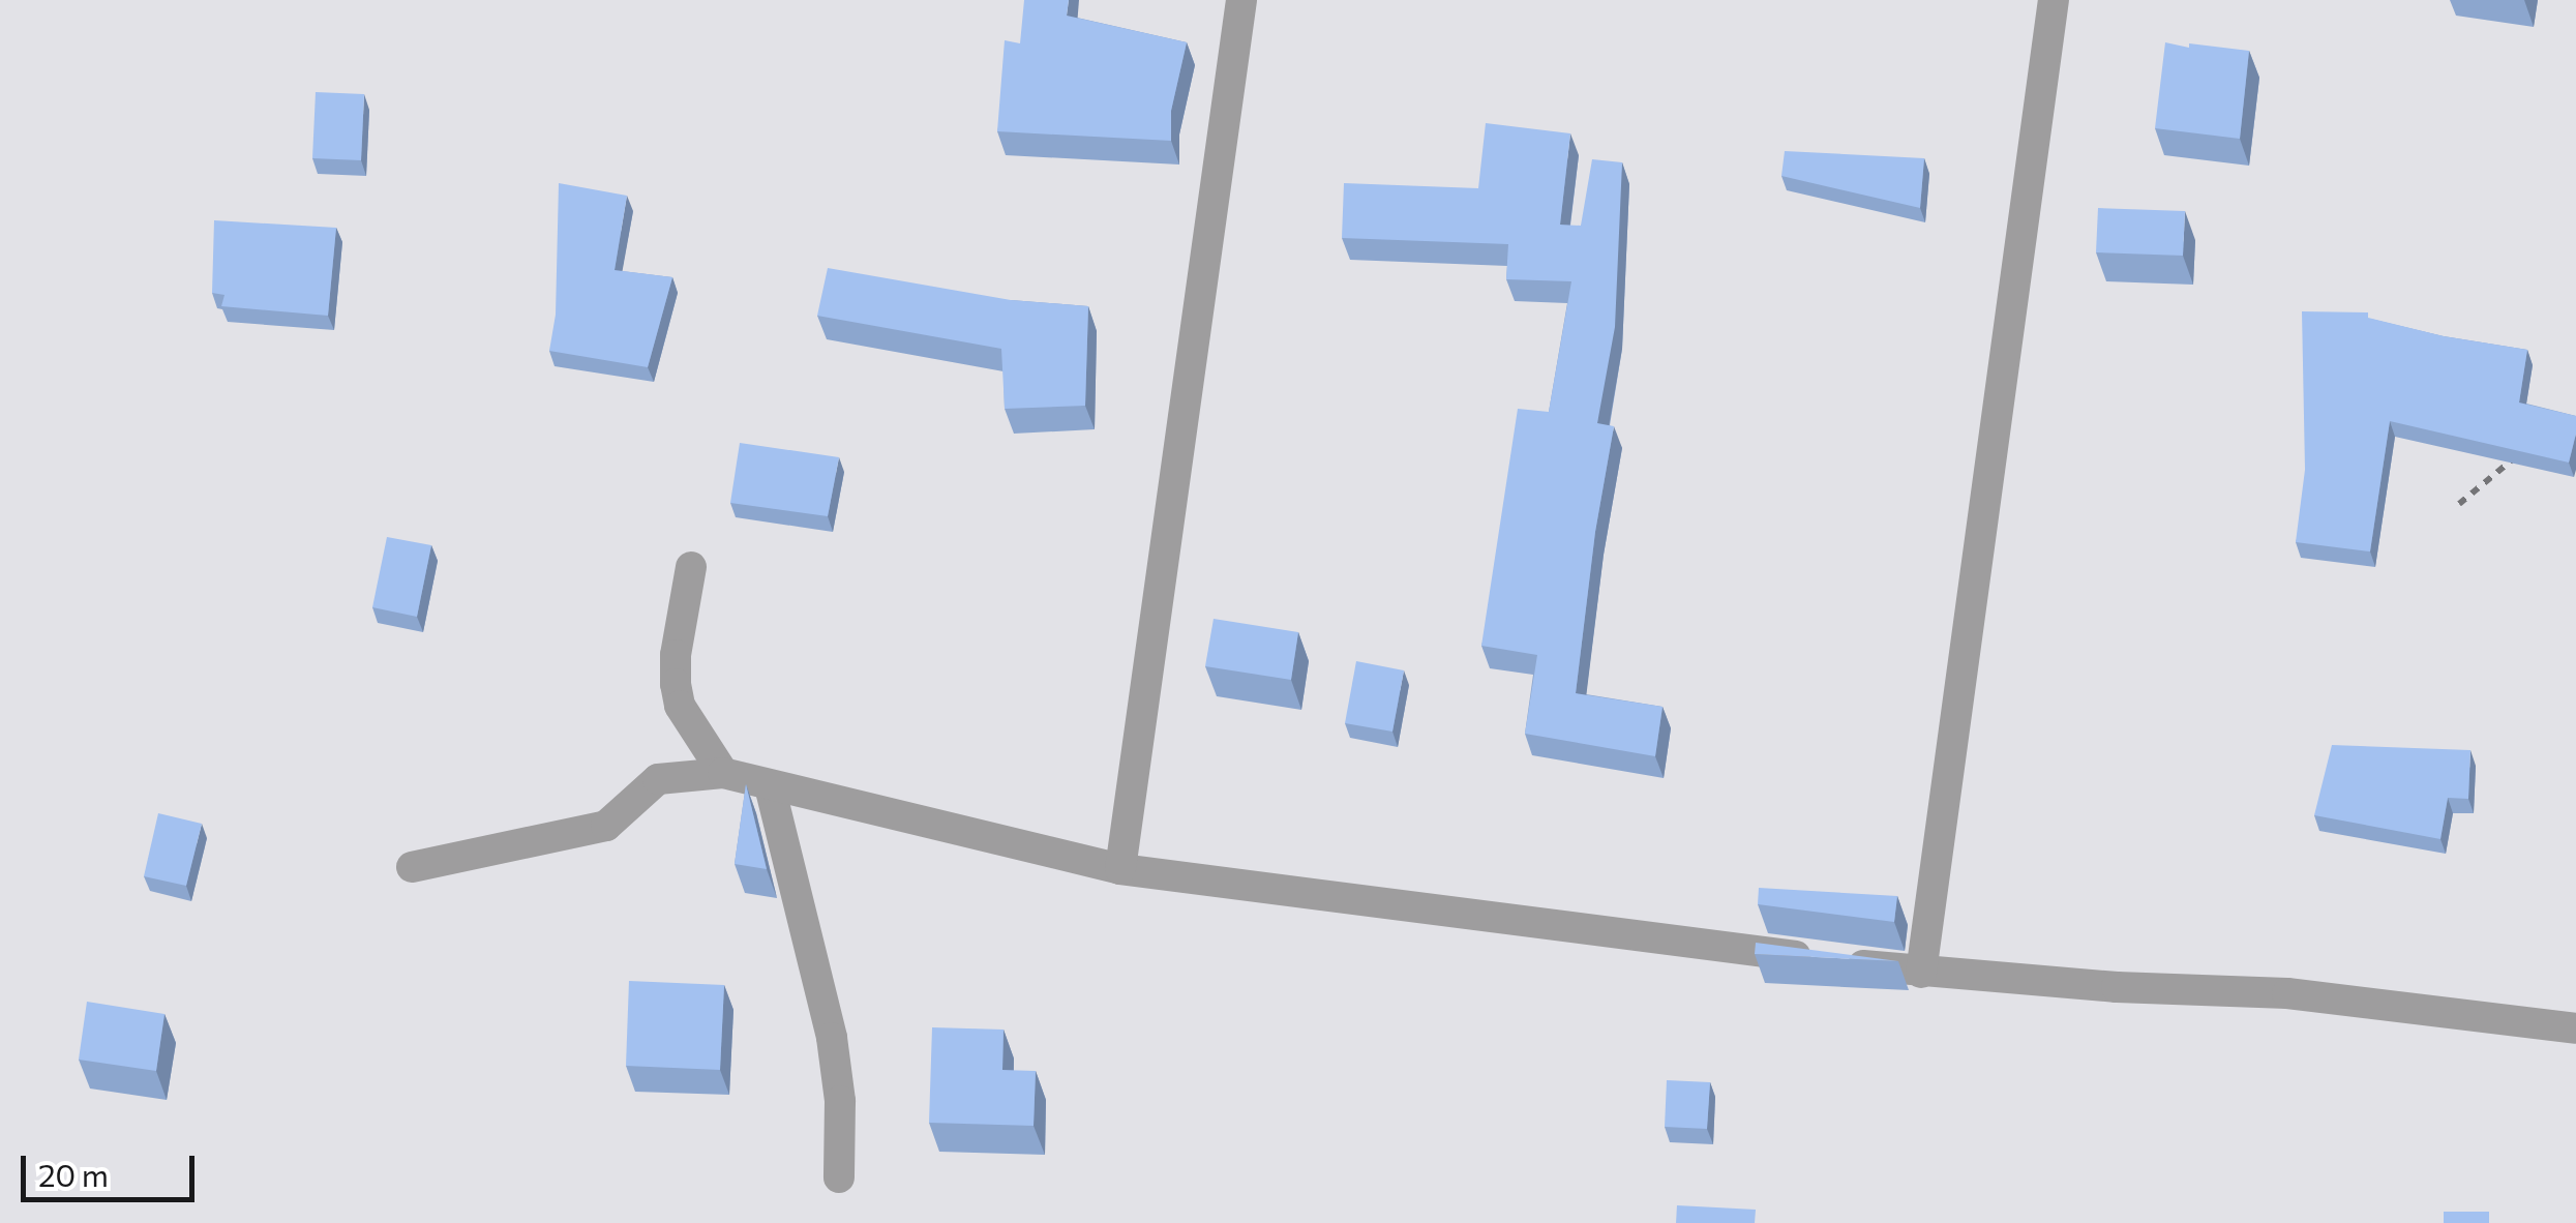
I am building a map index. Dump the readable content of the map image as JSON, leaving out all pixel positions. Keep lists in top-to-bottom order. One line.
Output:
{"scale_bar":"20 m"}
